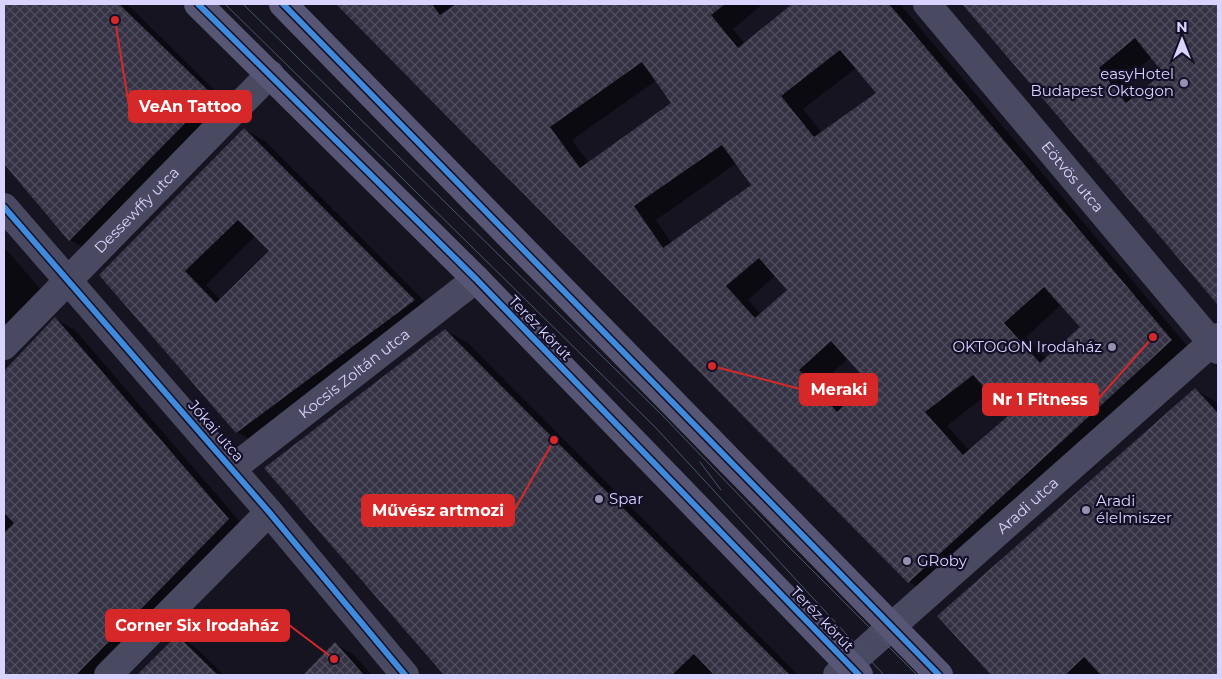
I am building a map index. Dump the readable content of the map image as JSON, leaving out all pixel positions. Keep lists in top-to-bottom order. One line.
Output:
{"streets":{"main road":["Teréz körút"],"street":["Eötvös utca","Dessewffy utca","Kocsis Zoltán utca","Jókai utca","Aradi utca"]},"crossings":[["Eötvös utca","Aradi utca"],["Dessewffy utca","Teréz körút"],["Dessewffy utca","Jókai utca"],["Teréz körút","Kocsis Zoltán utca"],["Teréz körút","Aradi utca"],["Kocsis Zoltán utca","Jókai utca"]],"places":["VeAn Tattoo","easyHotel Budapest Oktogon","Nr 1 Fitness","OKTOGON Irodaház","Meraki","Művész artmozi","Spar","Aradi élelmiszer","GRoby","Corner Six Irodaház"],"north":"top"}
